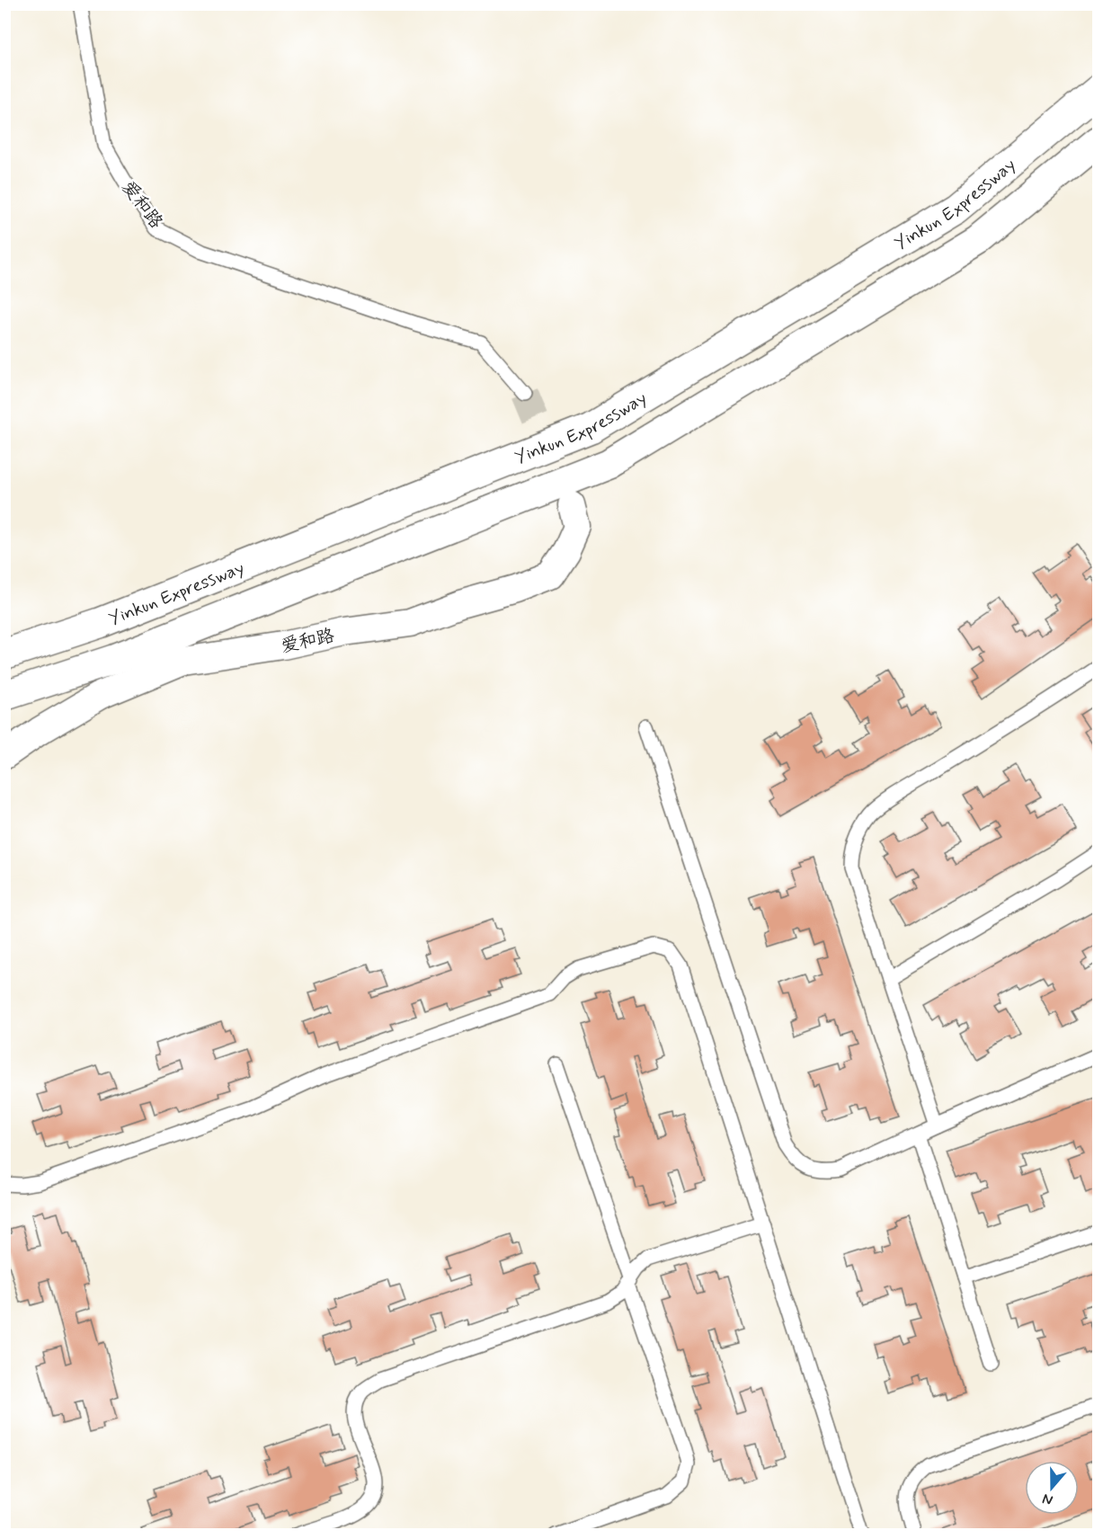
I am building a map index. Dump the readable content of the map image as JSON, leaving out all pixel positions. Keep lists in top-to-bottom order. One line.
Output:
{"streets":{"highway":["Yinkun Expressway"],"street":["爱和路"]},"north":"bottom"}
